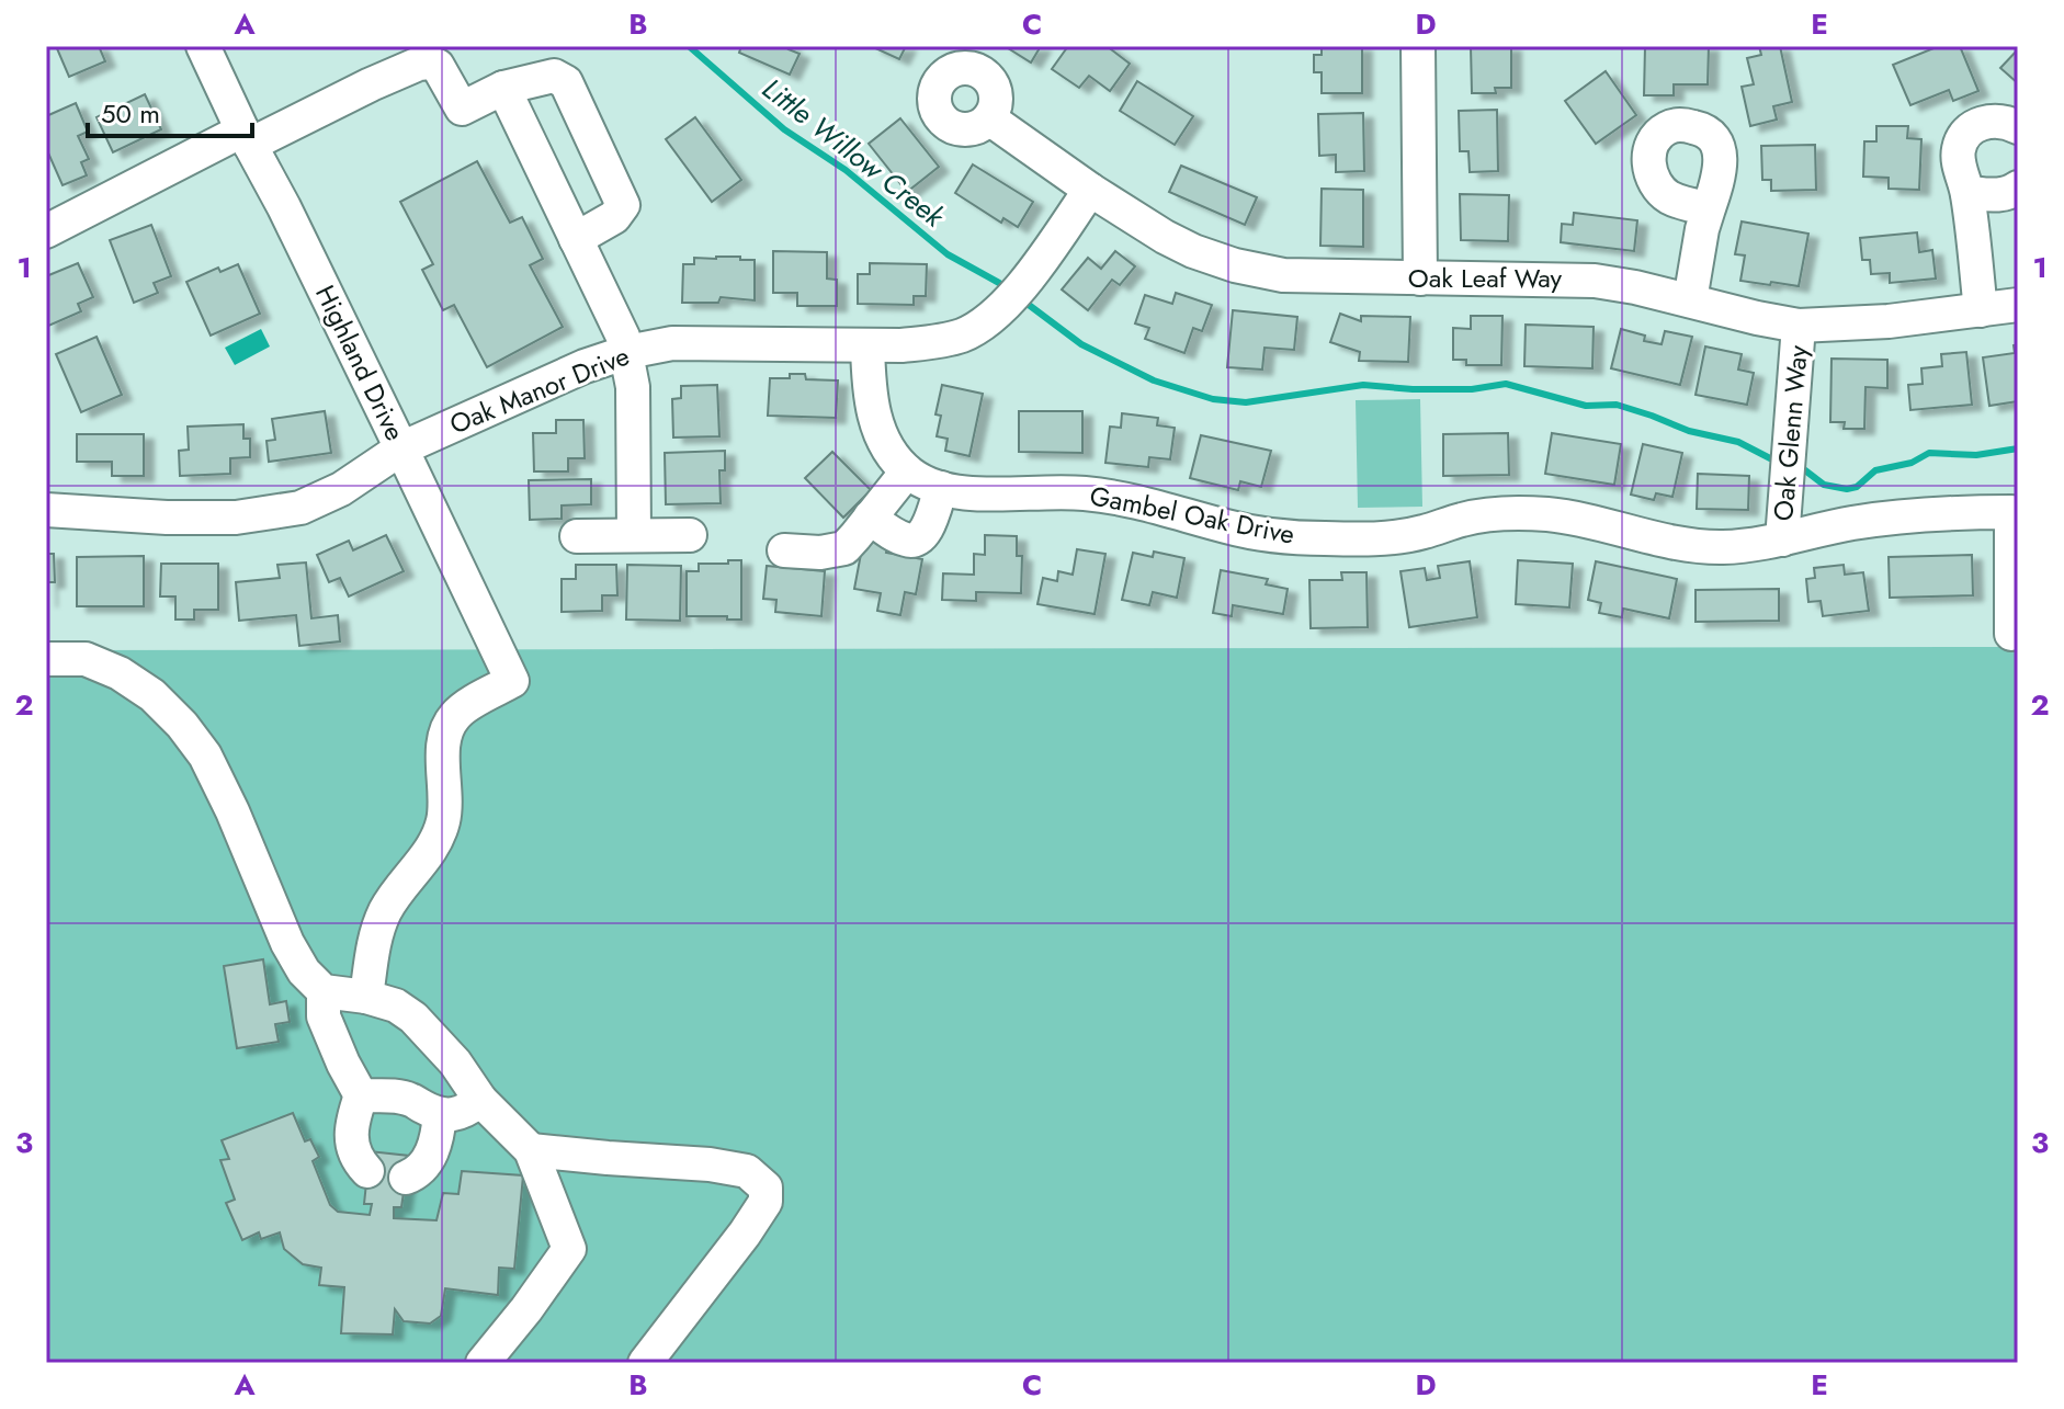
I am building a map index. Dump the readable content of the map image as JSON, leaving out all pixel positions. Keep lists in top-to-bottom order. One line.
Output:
{"streets":{"street":["Oak Leaf Way","Highland Drive","Oak Manor Drive","Oak Glenn Way","Gambel Oak Drive"]},"crossings":[["Oak Leaf Way","Oak Manor Drive"],["Oak Leaf Way","Oak Glenn Way"],["Highland Drive","Oak Manor Drive"],["Oak Manor Drive","Gambel Oak Drive"],["Oak Glenn Way","Gambel Oak Drive"]],"water":["Little Willow Creek"],"scale_bar":"50 m","grid":{"columns":["A","B","C","D","E"],"rows":["1","2","3"]}}
